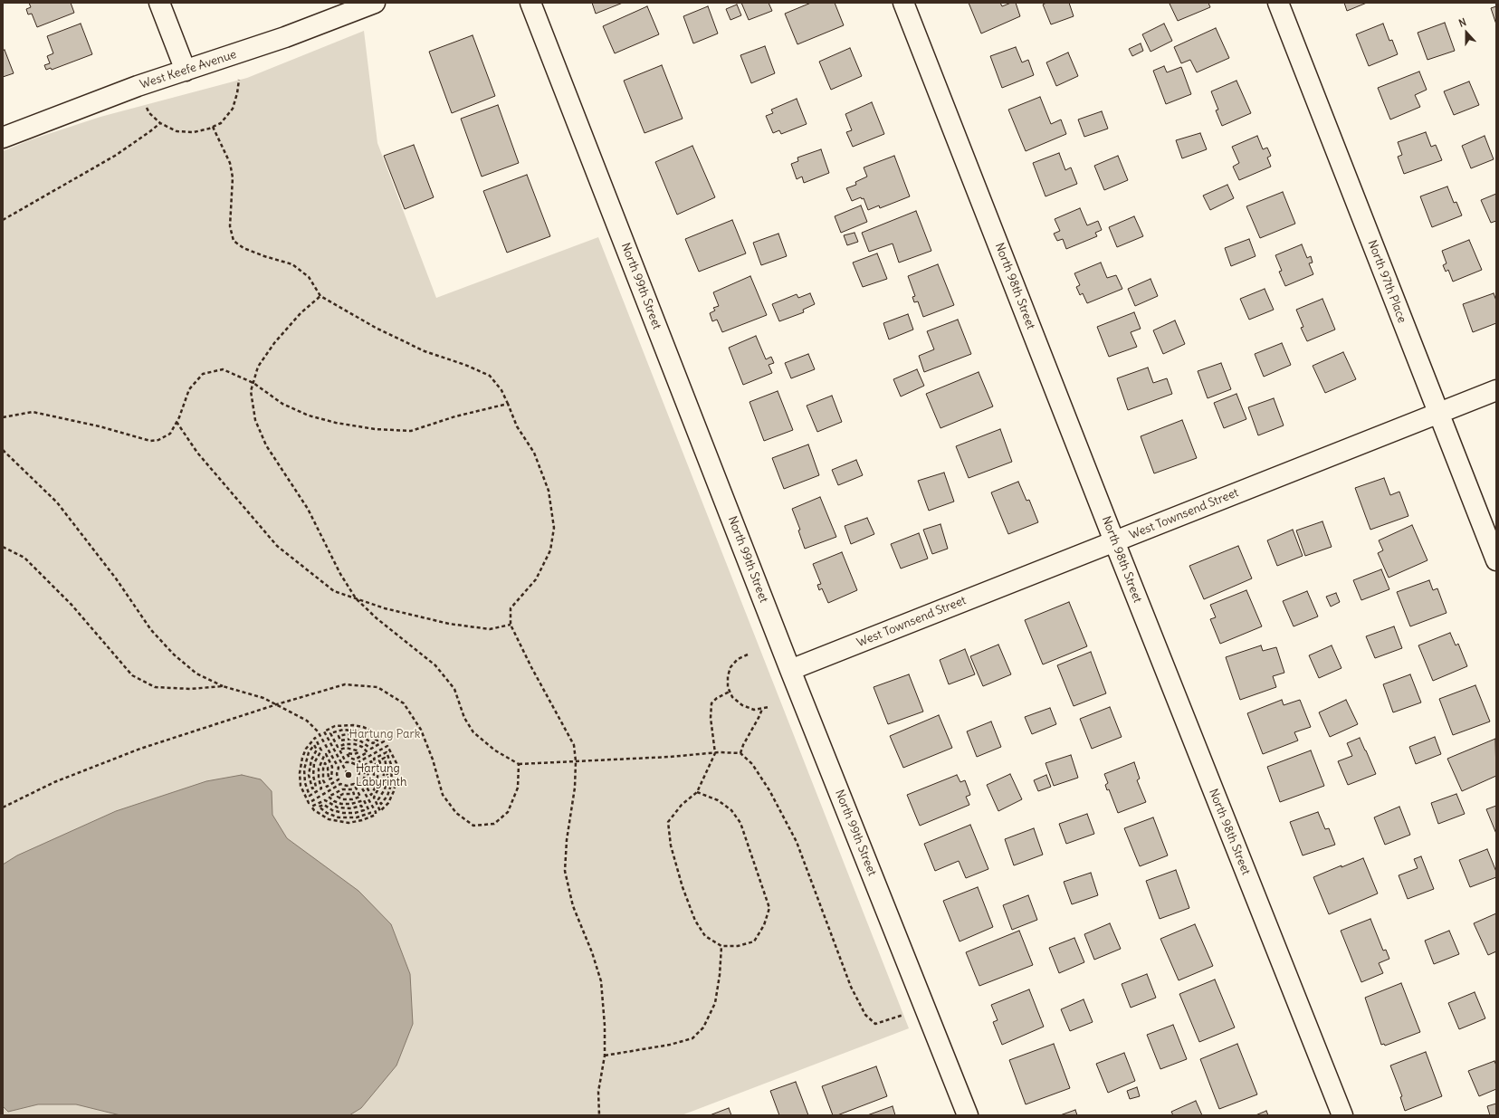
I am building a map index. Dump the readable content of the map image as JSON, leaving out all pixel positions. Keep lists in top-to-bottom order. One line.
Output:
{"streets":{"street":["West Keefe Avenue","North 97th Place","North 99th Street","North 98th Street","West Townsend Street"]},"crossings":[["North 97th Place","West Townsend Street"],["North 99th Street","West Townsend Street"],["North 98th Street","West Townsend Street"]],"parks":["Hartung Park"],"places":["Hartung Labyrinth"],"north":"top"}
